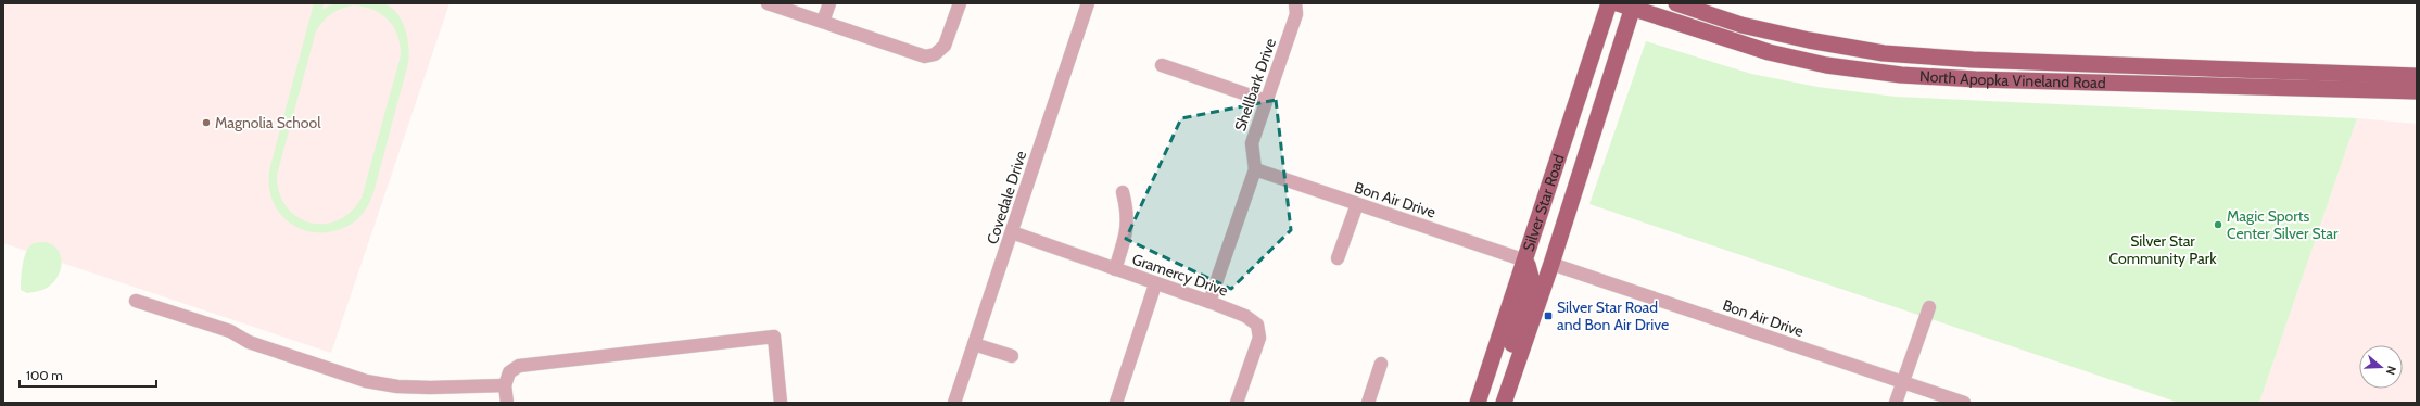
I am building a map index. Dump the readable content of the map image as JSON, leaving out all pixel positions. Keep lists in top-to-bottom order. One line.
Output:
{"streets":{"main road":["North Apopka Vineland Road","Silver Star Road"],"street":["Shellbark Drive","Covedale Drive","Bon Air Drive","Gramercy Drive"]},"crossings":[["North Apopka Vineland Road","Silver Star Road"],["Shellbark Drive","Bon Air Drive"],["Shellbark Drive","Gramercy Drive"],["Covedale Drive","Gramercy Drive"],["Bon Air Drive","Silver Star Road"]],"parks":["Silver Star Community Park"],"places":{"other":["Magnolia School","Magic Sports Center Silver Star"],"transit":["Silver Star Road and Bon Air Drive"]},"scale_bar":"100 m","north":"right"}
